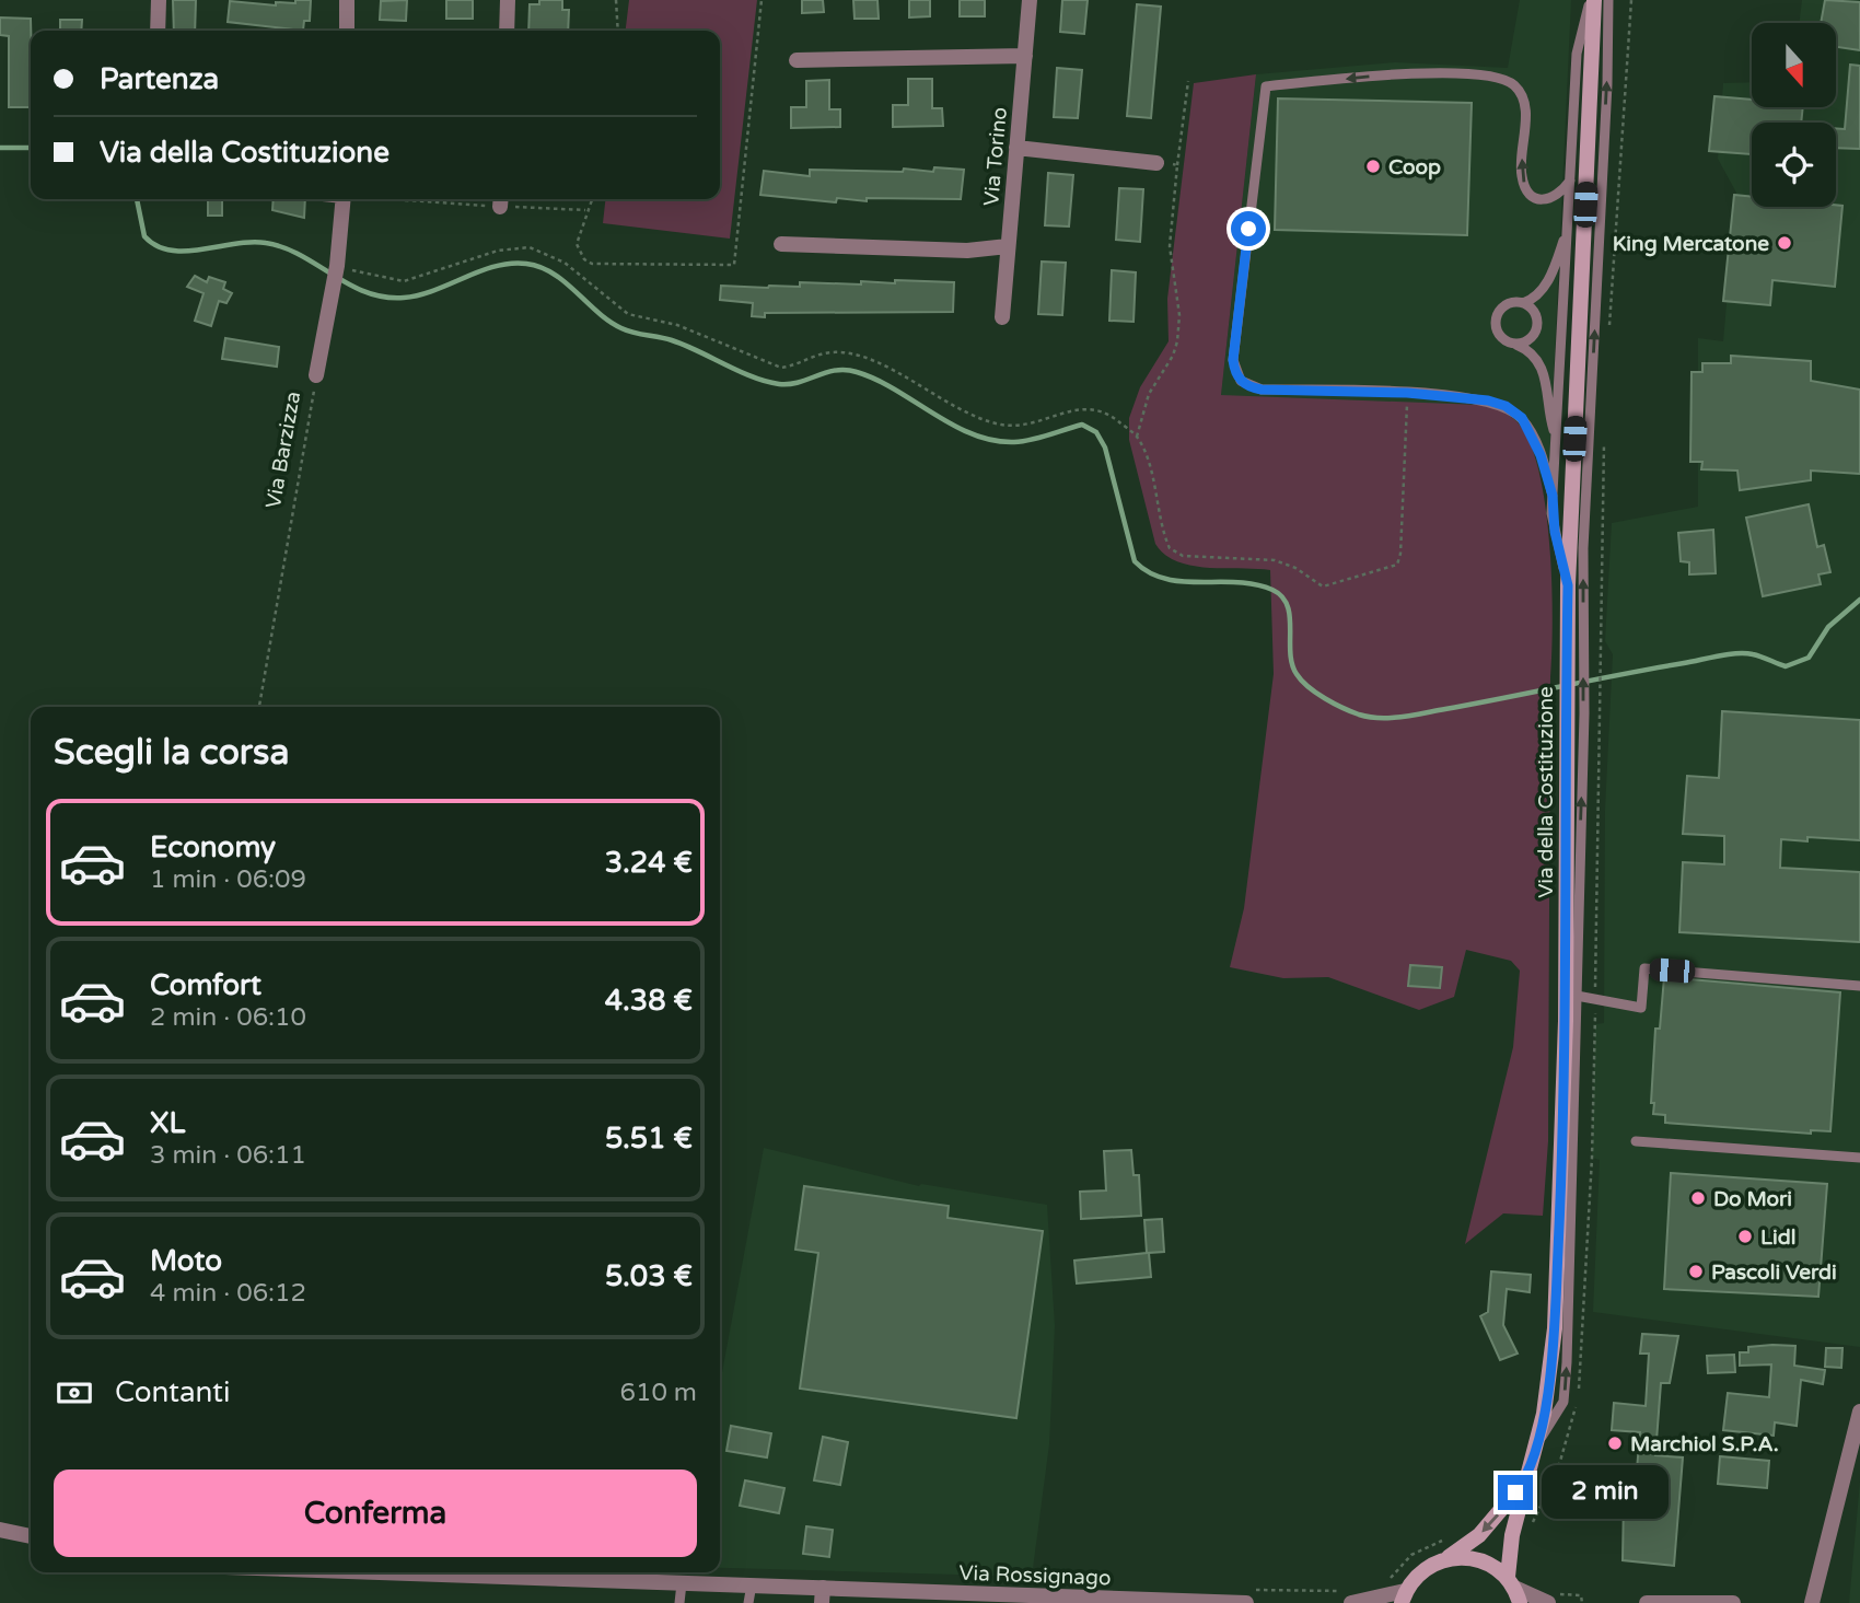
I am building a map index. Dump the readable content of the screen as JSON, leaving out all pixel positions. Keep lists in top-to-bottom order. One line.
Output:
{"streets":{"main road":["Via della Costituzione"],"street":["Via Torino","Via Barzizza","Via Rossignago"]},"places":["Coop","King Mercatone","Do Mori","Lidl","Pascoli Verdi","Marchiol S.P.A."],"north":"bottom","page":{"banner":["Partenza","Via della Costituzione"],"heading":"Scegli la corsa","list":[{"name":"Economy","note":"1 min · 06:09","value":"3.24 €"},{"name":"Comfort","note":"2 min · 06:10","value":"4.38 €"},{"name":"XL","note":"3 min · 06:11","value":"5.51 €"},{"name":"Moto","note":"4 min · 06:12","value":"5.03 €"}],"pay":["Contanti","610 m"],"buttons":"Conferma","bubble":"2 min"}}
